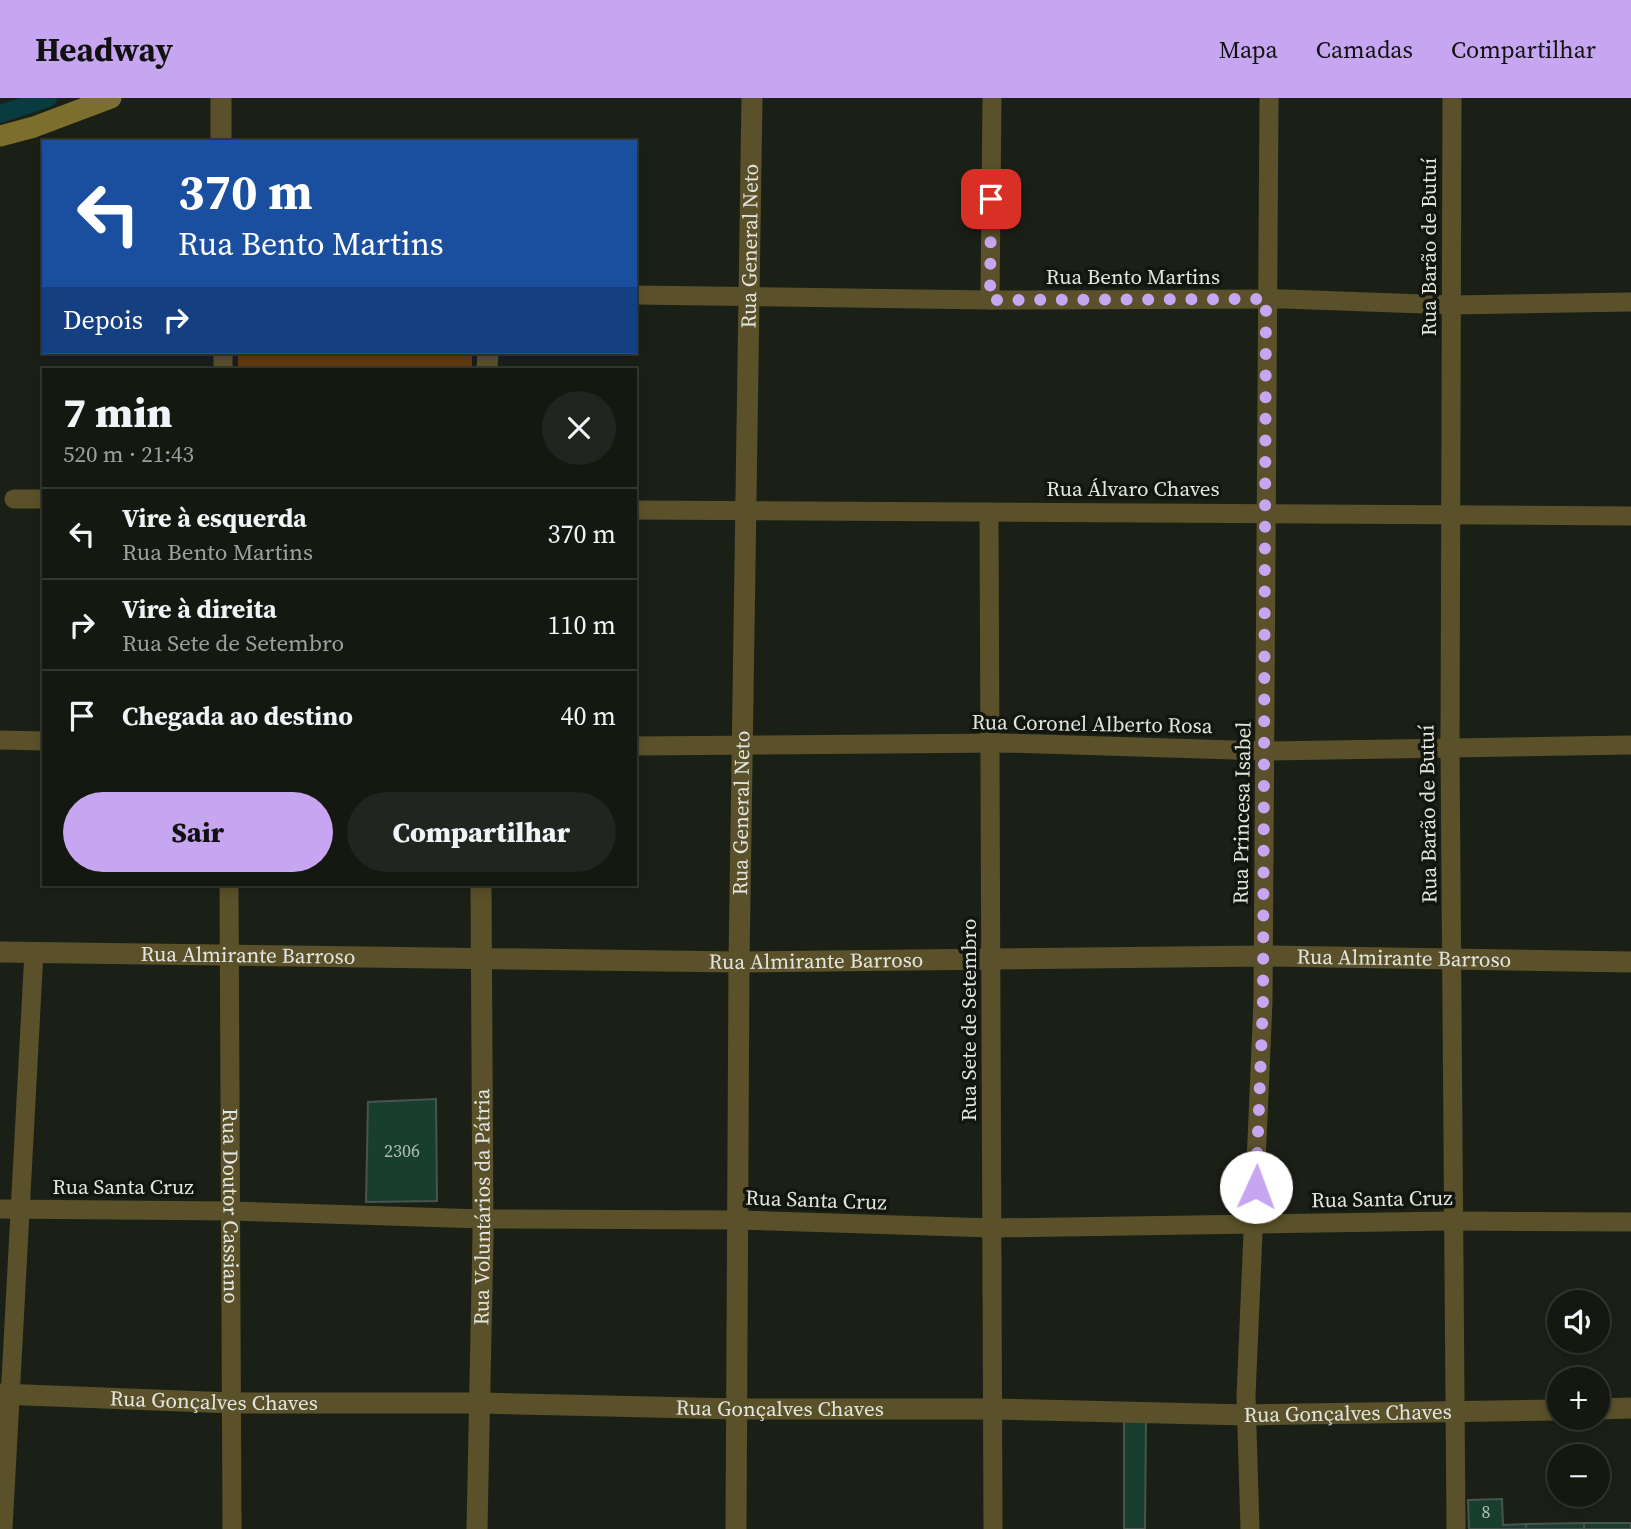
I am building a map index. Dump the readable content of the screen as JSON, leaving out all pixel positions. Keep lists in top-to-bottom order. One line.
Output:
{"streets":{"street":["Rua General Neto","Rua Barão de Butuí","Rua Bento Martins","Rua Álvaro Chaves","Rua Coronel Alberto Rosa","Rua Princesa Isabel","Rua Almirante Barroso","Rua Sete de Setembro","Rua Santa Cruz","Rua Doutor Cassiano","Rua Voluntários da Pátria","Rua Gonçalves Chaves"]},"crossings":[["Rua General Neto","Rua Bento Martins"],["Rua General Neto","Rua Álvaro Chaves"],["Rua General Neto","Rua Coronel Alberto Rosa"],["Rua General Neto","Rua Almirante Barroso"],["Rua General Neto","Rua Santa Cruz"],["Rua General Neto","Rua Gonçalves Chaves"],["Rua Barão de Butuí","Rua Bento Martins"],["Rua Barão de Butuí","Rua Álvaro Chaves"],["Rua Barão de Butuí","Rua Coronel Alberto Rosa"],["Rua Barão de Butuí","Rua Almirante Barroso"],["Rua Barão de Butuí","Rua Santa Cruz"],["Rua Barão de Butuí","Rua Gonçalves Chaves"],["Rua Bento Martins","Rua Princesa Isabel"],["Rua Álvaro Chaves","Rua Princesa Isabel"],["Rua Álvaro Chaves","Rua Sete de Setembro"],["Rua Coronel Alberto Rosa","Rua Princesa Isabel"],["Rua Coronel Alberto Rosa","Rua Sete de Setembro"],["Rua Princesa Isabel","Rua Almirante Barroso"],["Rua Princesa Isabel","Rua Santa Cruz"],["Rua Princesa Isabel","Rua Gonçalves Chaves"],["Rua Almirante Barroso","Rua Sete de Setembro"],["Rua Almirante Barroso","Rua Doutor Cassiano"],["Rua Almirante Barroso","Rua Voluntários da Pátria"],["Rua Sete de Setembro","Rua Santa Cruz"],["Rua Sete de Setembro","Rua Gonçalves Chaves"],["Rua Santa Cruz","Rua Doutor Cassiano"],["Rua Santa Cruz","Rua Voluntários da Pátria"],["Rua Doutor Cassiano","Rua Gonçalves Chaves"],["Rua Voluntários da Pátria","Rua Gonçalves Chaves"]],"house_numbers":["2306","8"],"page":{"header":"Headway","nav":["Mapa","Camadas","Compartilhar"],"turn":["370 m","Rua Bento Martins"],"then":"Depois","heading":["7 min","520 m · 21:43"],"list":[{"name":"Vire à esquerda","note":"Rua Bento Martins","value":"370 m"},{"name":"Vire à direita","note":"Rua Sete de Setembro","value":"110 m"},{"name":"Chegada ao destino","value":"40 m"}],"buttons":["Sair","Compartilhar"],"map_buttons":["+","−"]}}
